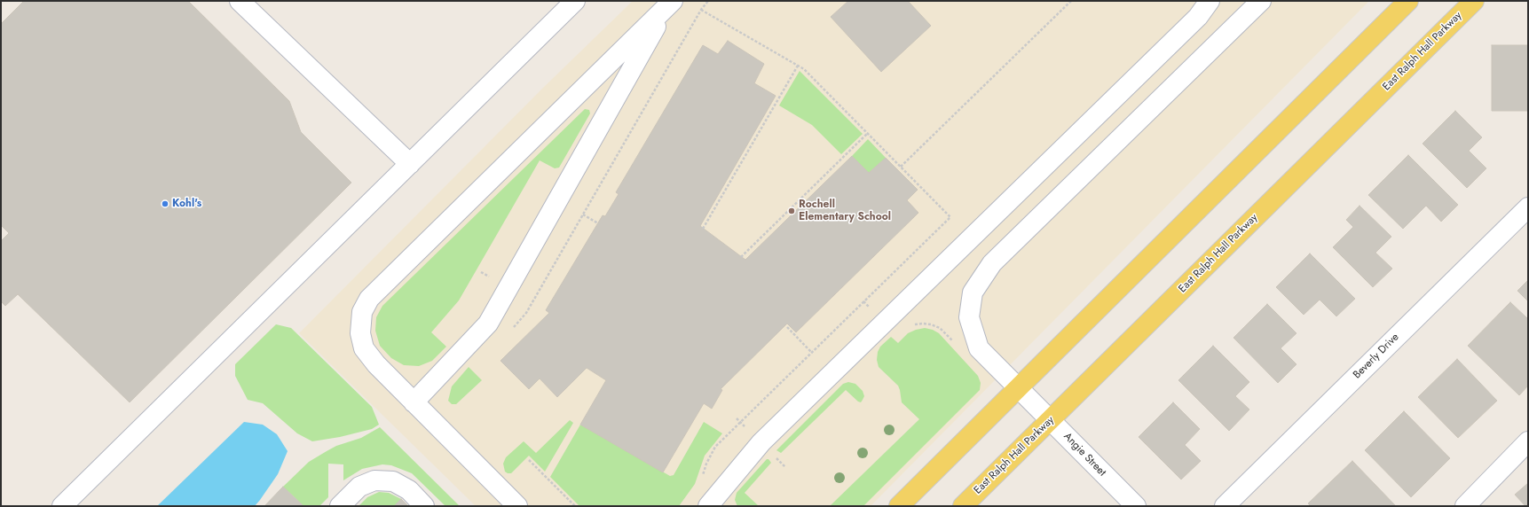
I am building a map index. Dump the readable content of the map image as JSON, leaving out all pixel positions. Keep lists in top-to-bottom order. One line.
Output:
{"streets":{"main road":["East Ralph Hall Parkway"],"street":["Beverly Drive","Angie Street"]},"crossings":[["East Ralph Hall Parkway","Angie Street"]],"places":["Kohl's","Rochell Elementary School"]}
